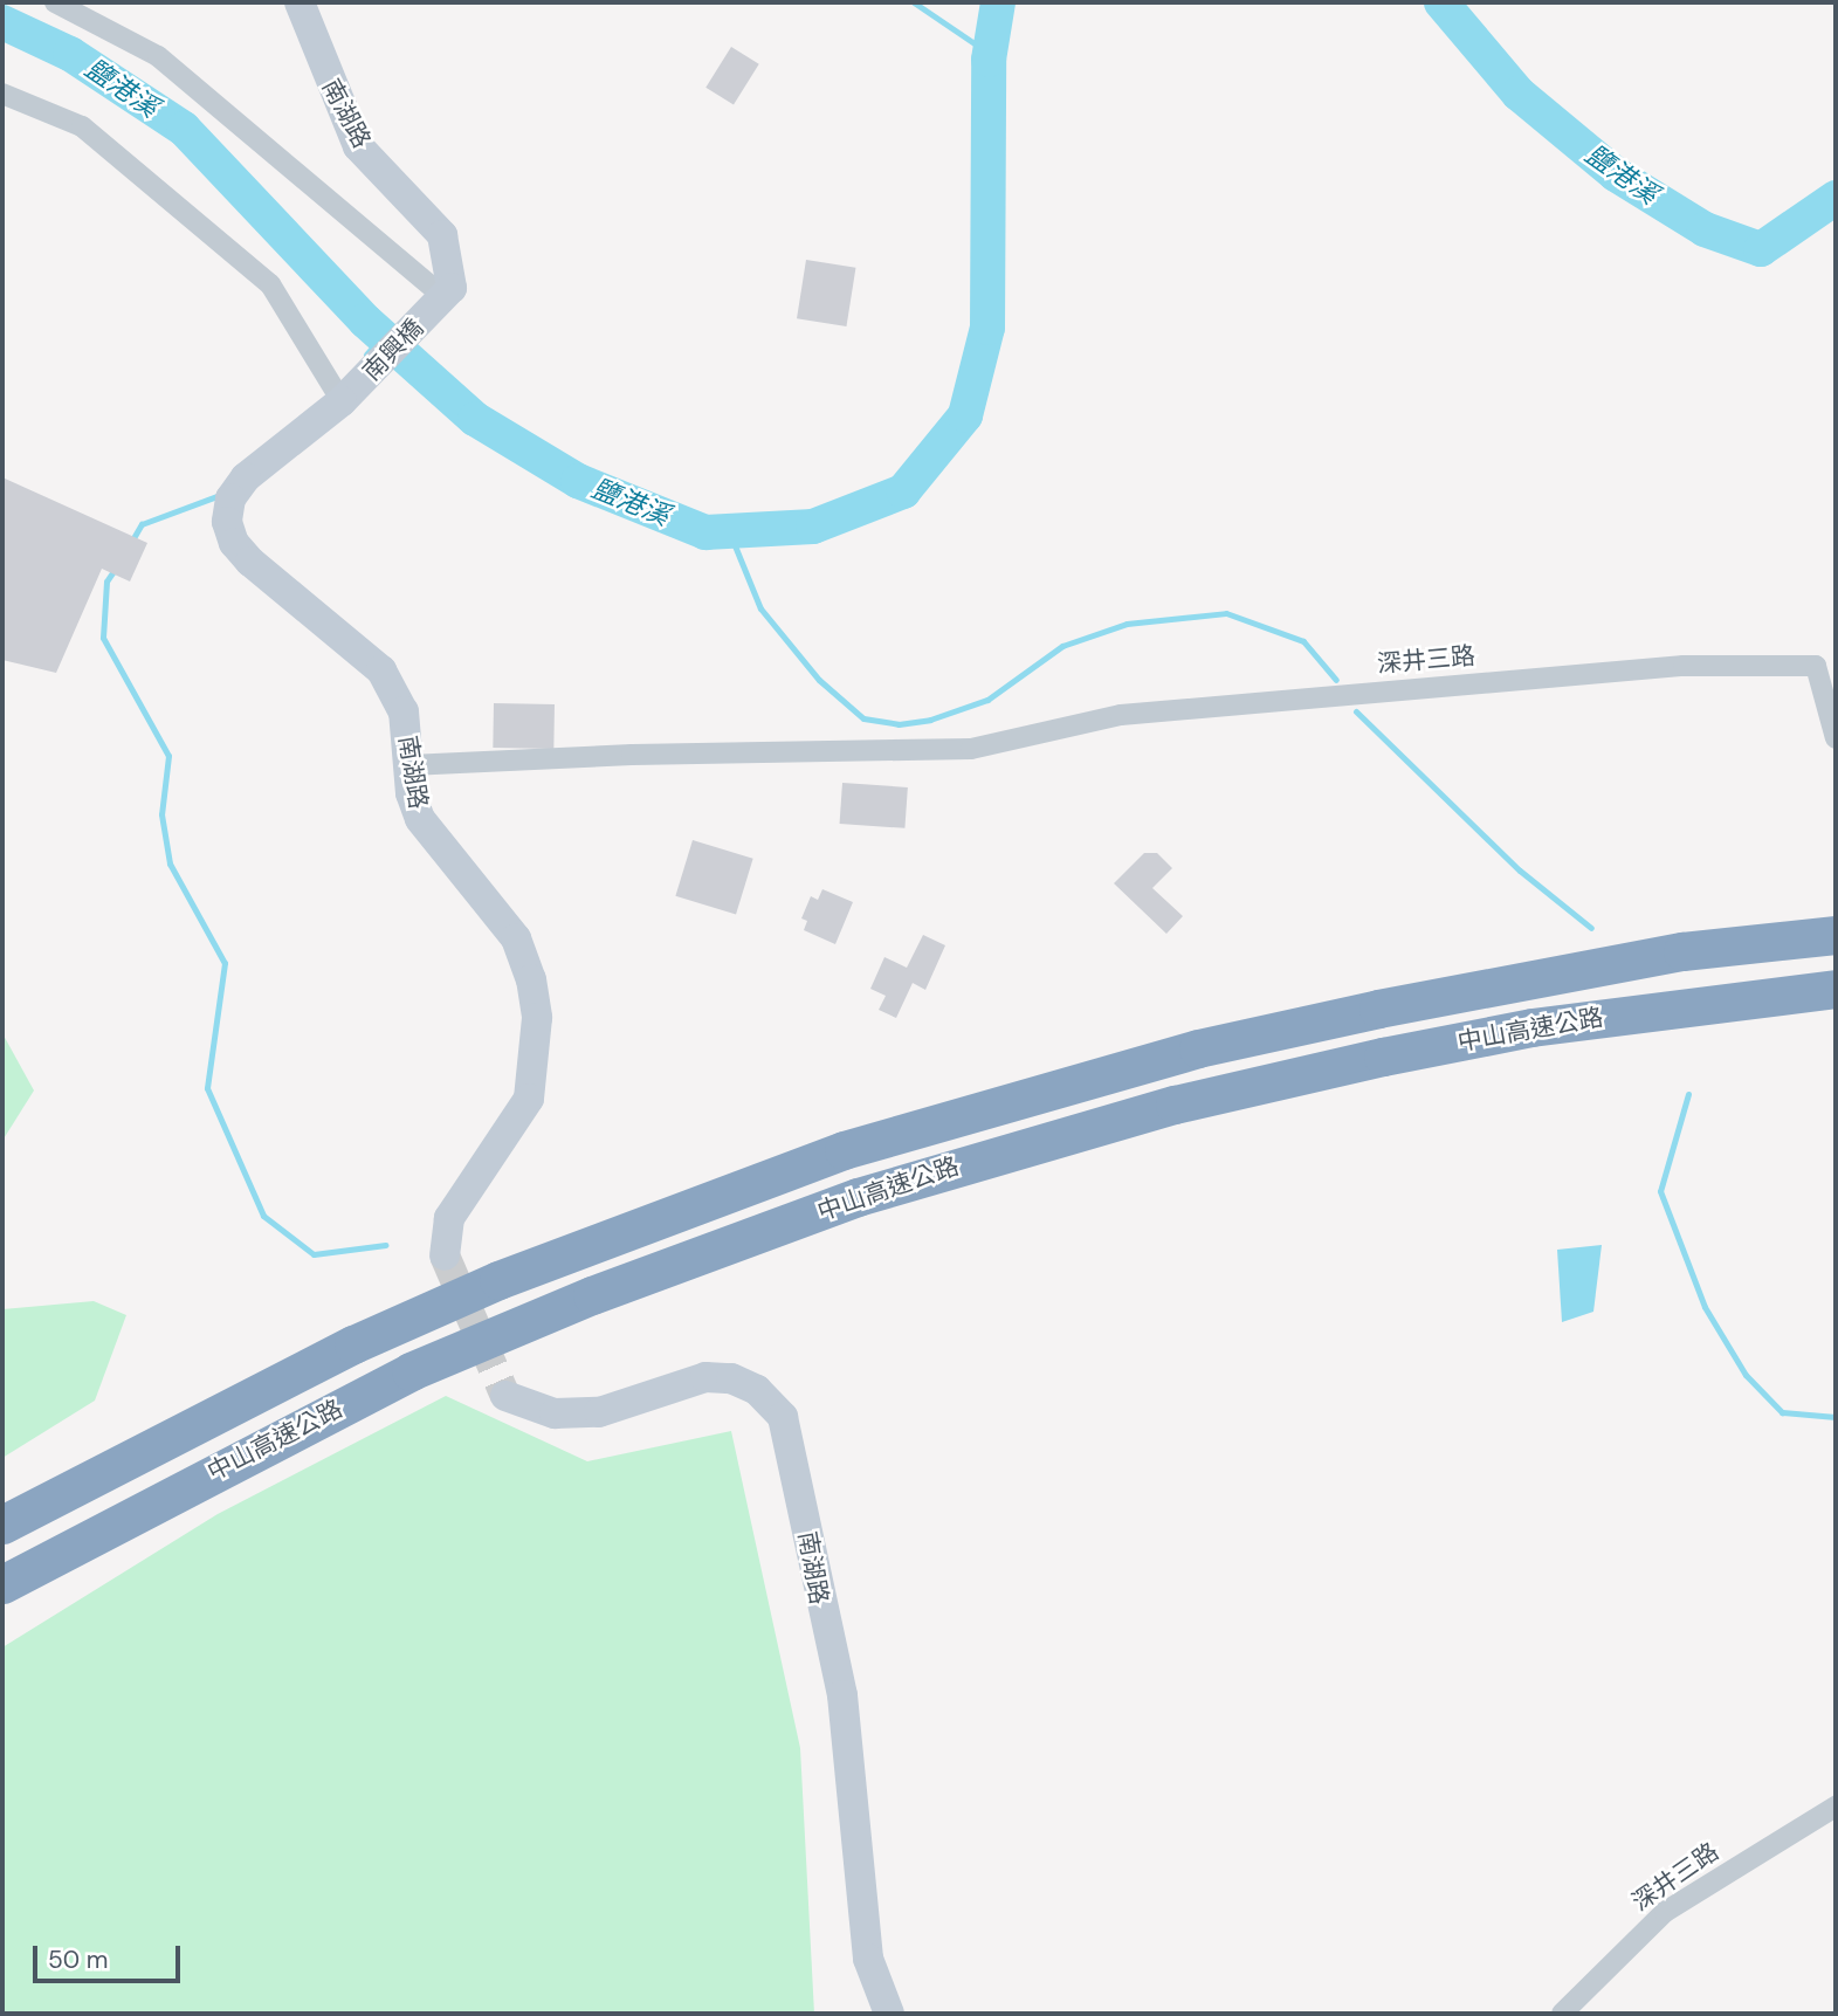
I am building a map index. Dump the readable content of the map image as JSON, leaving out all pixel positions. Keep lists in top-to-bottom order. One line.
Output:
{"streets":{"highway":["中山高速公路"],"street":["南湖路","南興橋","深井三路"]},"crossings":[["南湖路","南興橋"],["南湖路","深井三路"]],"water":["鹽港溪"],"scale_bar":"50 m"}
